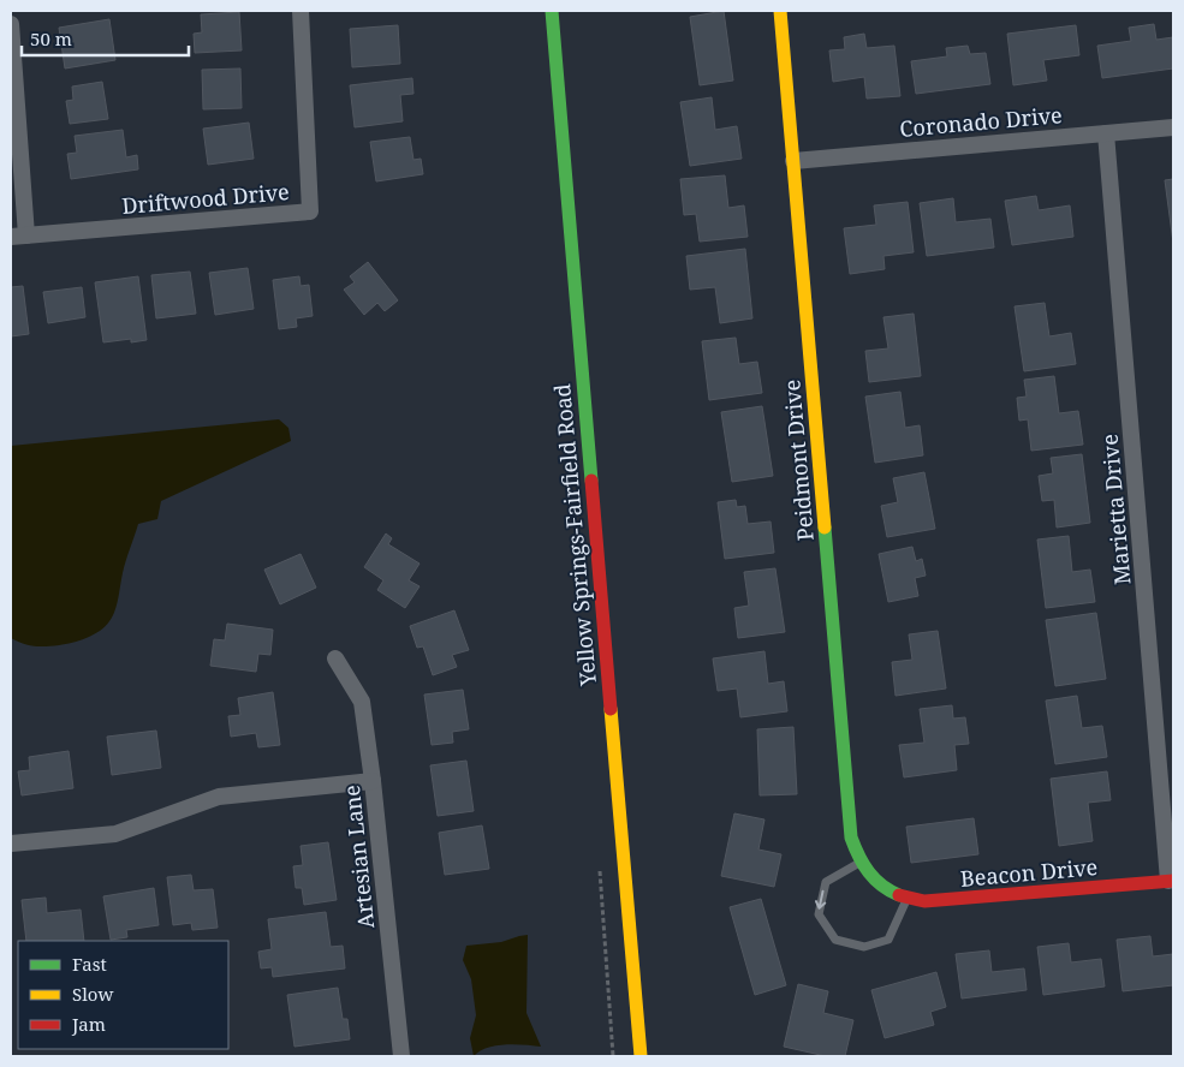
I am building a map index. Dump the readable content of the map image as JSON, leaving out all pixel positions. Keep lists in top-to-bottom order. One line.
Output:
{"streets":{"street":["Coronado Drive","Driftwood Drive","Peidmont Drive","Marietta Drive","Yellow Springs-Fairfield Road","Artesian Lane","Beacon Drive"]},"crossings":[["Coronado Drive","Peidmont Drive"],["Coronado Drive","Marietta Drive"],["Peidmont Drive","Beacon Drive"],["Marietta Drive","Beacon Drive"]],"legend":["Fast","Slow","Jam"],"scale_bar":"50 m"}
